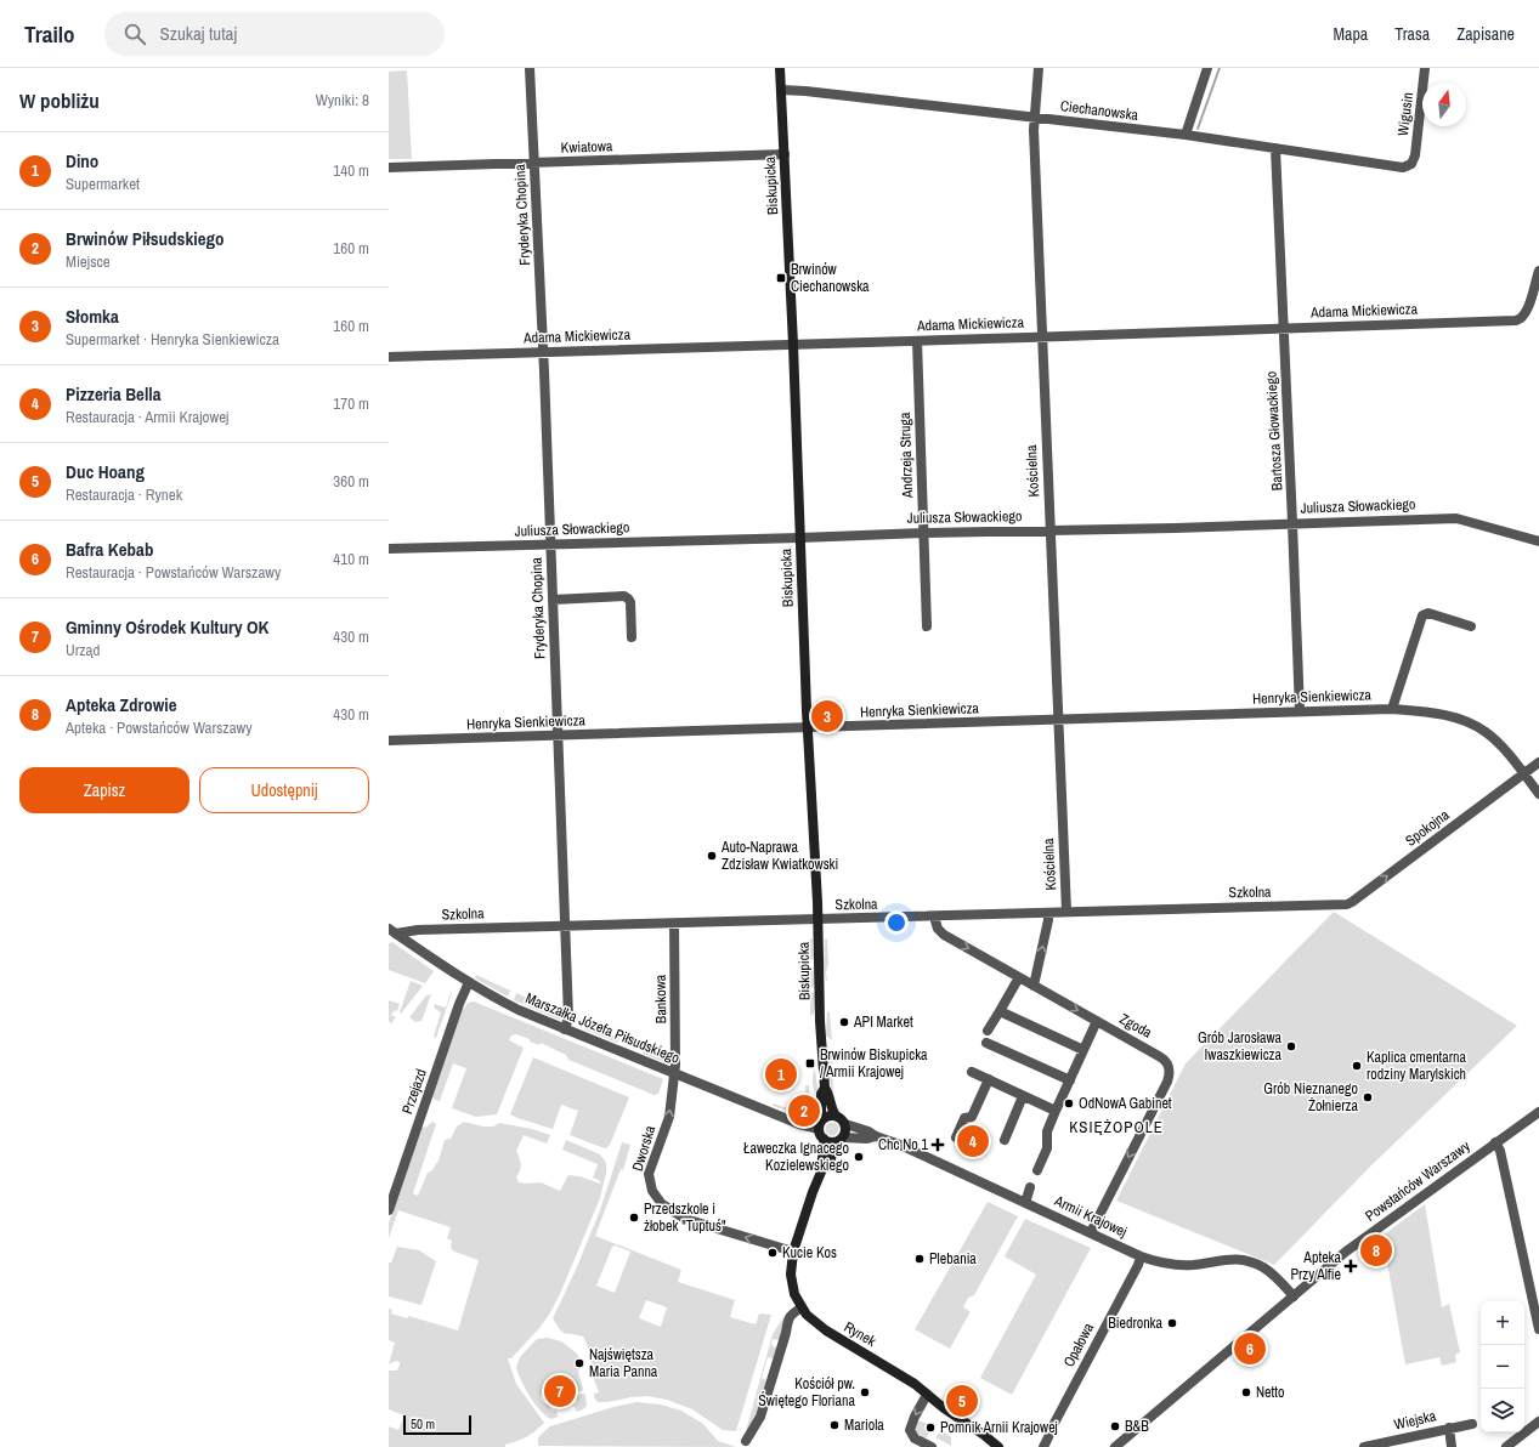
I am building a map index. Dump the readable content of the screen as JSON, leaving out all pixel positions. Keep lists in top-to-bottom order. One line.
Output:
{"streets":{"main road":["Biskupicka","Rynek"],"street":["Ciechanowska","Wigusin","Kwiatowa","Fryderyka Chopina","Adama Mickiewicza","Bartosza Głowackiego","Andrzeja Struga","Kościelna","Juliusza Słowackiego","Henryka Sienkiewicza","Spokojna","Szkolna","Bankowa","Zgoda","Marszałka Józefa Piłsudskiego","Przejazd","Dworska","Powstańców Warszawy","Armii Krajowej","Opałowa","Wiejska"]},"crossings":[["Ciechanowska","Wigusin"],["Ciechanowska","Biskupicka"],["Ciechanowska","Bartosza Głowackiego"],["Ciechanowska","Kościelna"],["Kwiatowa","Biskupicka"],["Kwiatowa","Fryderyka Chopina"],["Biskupicka","Adama Mickiewicza"],["Biskupicka","Juliusza Słowackiego"],["Biskupicka","Henryka Sienkiewicza"],["Biskupicka","Szkolna"],["Biskupicka","Marszałka Józefa Piłsudskiego"],["Biskupicka","Armii Krajowej"],["Fryderyka Chopina","Adama Mickiewicza"],["Fryderyka Chopina","Juliusza Słowackiego"],["Fryderyka Chopina","Henryka Sienkiewicza"],["Fryderyka Chopina","Szkolna"],["Fryderyka Chopina","Marszałka Józefa Piłsudskiego"],["Adama Mickiewicza","Bartosza Głowackiego"],["Adama Mickiewicza","Andrzeja Struga"],["Adama Mickiewicza","Kościelna"],["Bartosza Głowackiego","Juliusza Słowackiego"],["Bartosza Głowackiego","Henryka Sienkiewicza"],["Andrzeja Struga","Juliusza Słowackiego"],["Kościelna","Juliusza Słowackiego"],["Kościelna","Henryka Sienkiewicza"],["Kościelna","Szkolna"],["Henryka Sienkiewicza","Spokojna"],["Spokojna","Szkolna"],["Szkolna","Bankowa"],["Szkolna","Zgoda"],["Szkolna","Marszałka Józefa Piłsudskiego"],["Bankowa","Marszałka Józefa Piłsudskiego"],["Bankowa","Dworska"],["Zgoda","Armii Krajowej"],["Marszałka Józefa Piłsudskiego","Przejazd"],["Marszałka Józefa Piłsudskiego","Dworska"],["Marszałka Józefa Piłsudskiego","Armii Krajowej"],["Dworska","Rynek"],["Powstańców Warszawy","Armii Krajowej"],["Armii Krajowej","Opałowa"]],"one_way":["Spokojna"],"districts":["KSIĘŻOPOLE"],"places":{"transit":["Brwinów Ciechanowska","Brwinów Biskupicka / Armii Krajowej"],"other":["Auto-Naprawa Zdzisław Kwiatkowski","API Market","Grób Jarosława Iwaszkiewicza","Kaplica cmentarna rodziny Marylskich","Grób Nieznanego Żołnierza","OdNowA Gabinet","Ławeczka Ignacego Kozielewskiego","Przedszkole i żłobek \"Tuptuś\"","Kucie Kos","Plebania","Biedronka","Najświętsza Maria Panna","Kościół pw. Świętego Floriana","Netto","Mariola","B&B","Pomnik Arnii Krajowej"],"health":["Chc No 1","Apteka Przy Alfie"]},"scale_bar":"50 m","north":"top","page":{"header":"Trailo","search":"Szukaj tutaj","nav":["Mapa","Trasa","Zapisane"],"heading":["W pobliżu","Wyniki: 8"],"list":[{"mark":"1","name":"Dino","note":"Supermarket","value":"140 m"},{"mark":"2","name":"Brwinów Piłsudskiego","note":"Miejsce","value":"160 m"},{"mark":"3","name":"Słomka","note":"Supermarket · Henryka Sienkiewicza","value":"160 m"},{"mark":"4","name":"Pizzeria Bella","note":"Restauracja · Armii Krajowej","value":"170 m"},{"mark":"5","name":"Duc Hoang","note":"Restauracja · Rynek","value":"360 m"},{"mark":"6","name":"Bafra Kebab","note":"Restauracja · Powstańców Warszawy","value":"410 m"},{"mark":"7","name":"Gminny Ośrodek Kultury OK","note":"Urząd","value":"430 m"},{"mark":"8","name":"Apteka Zdrowie","note":"Apteka · Powstańców Warszawy","value":"430 m"}],"pins":["3","1","2","4","8","6","7","5"],"buttons":["Zapisz","Udostępnij"],"map_buttons":["+","−"],"scale":"50 m"}}
